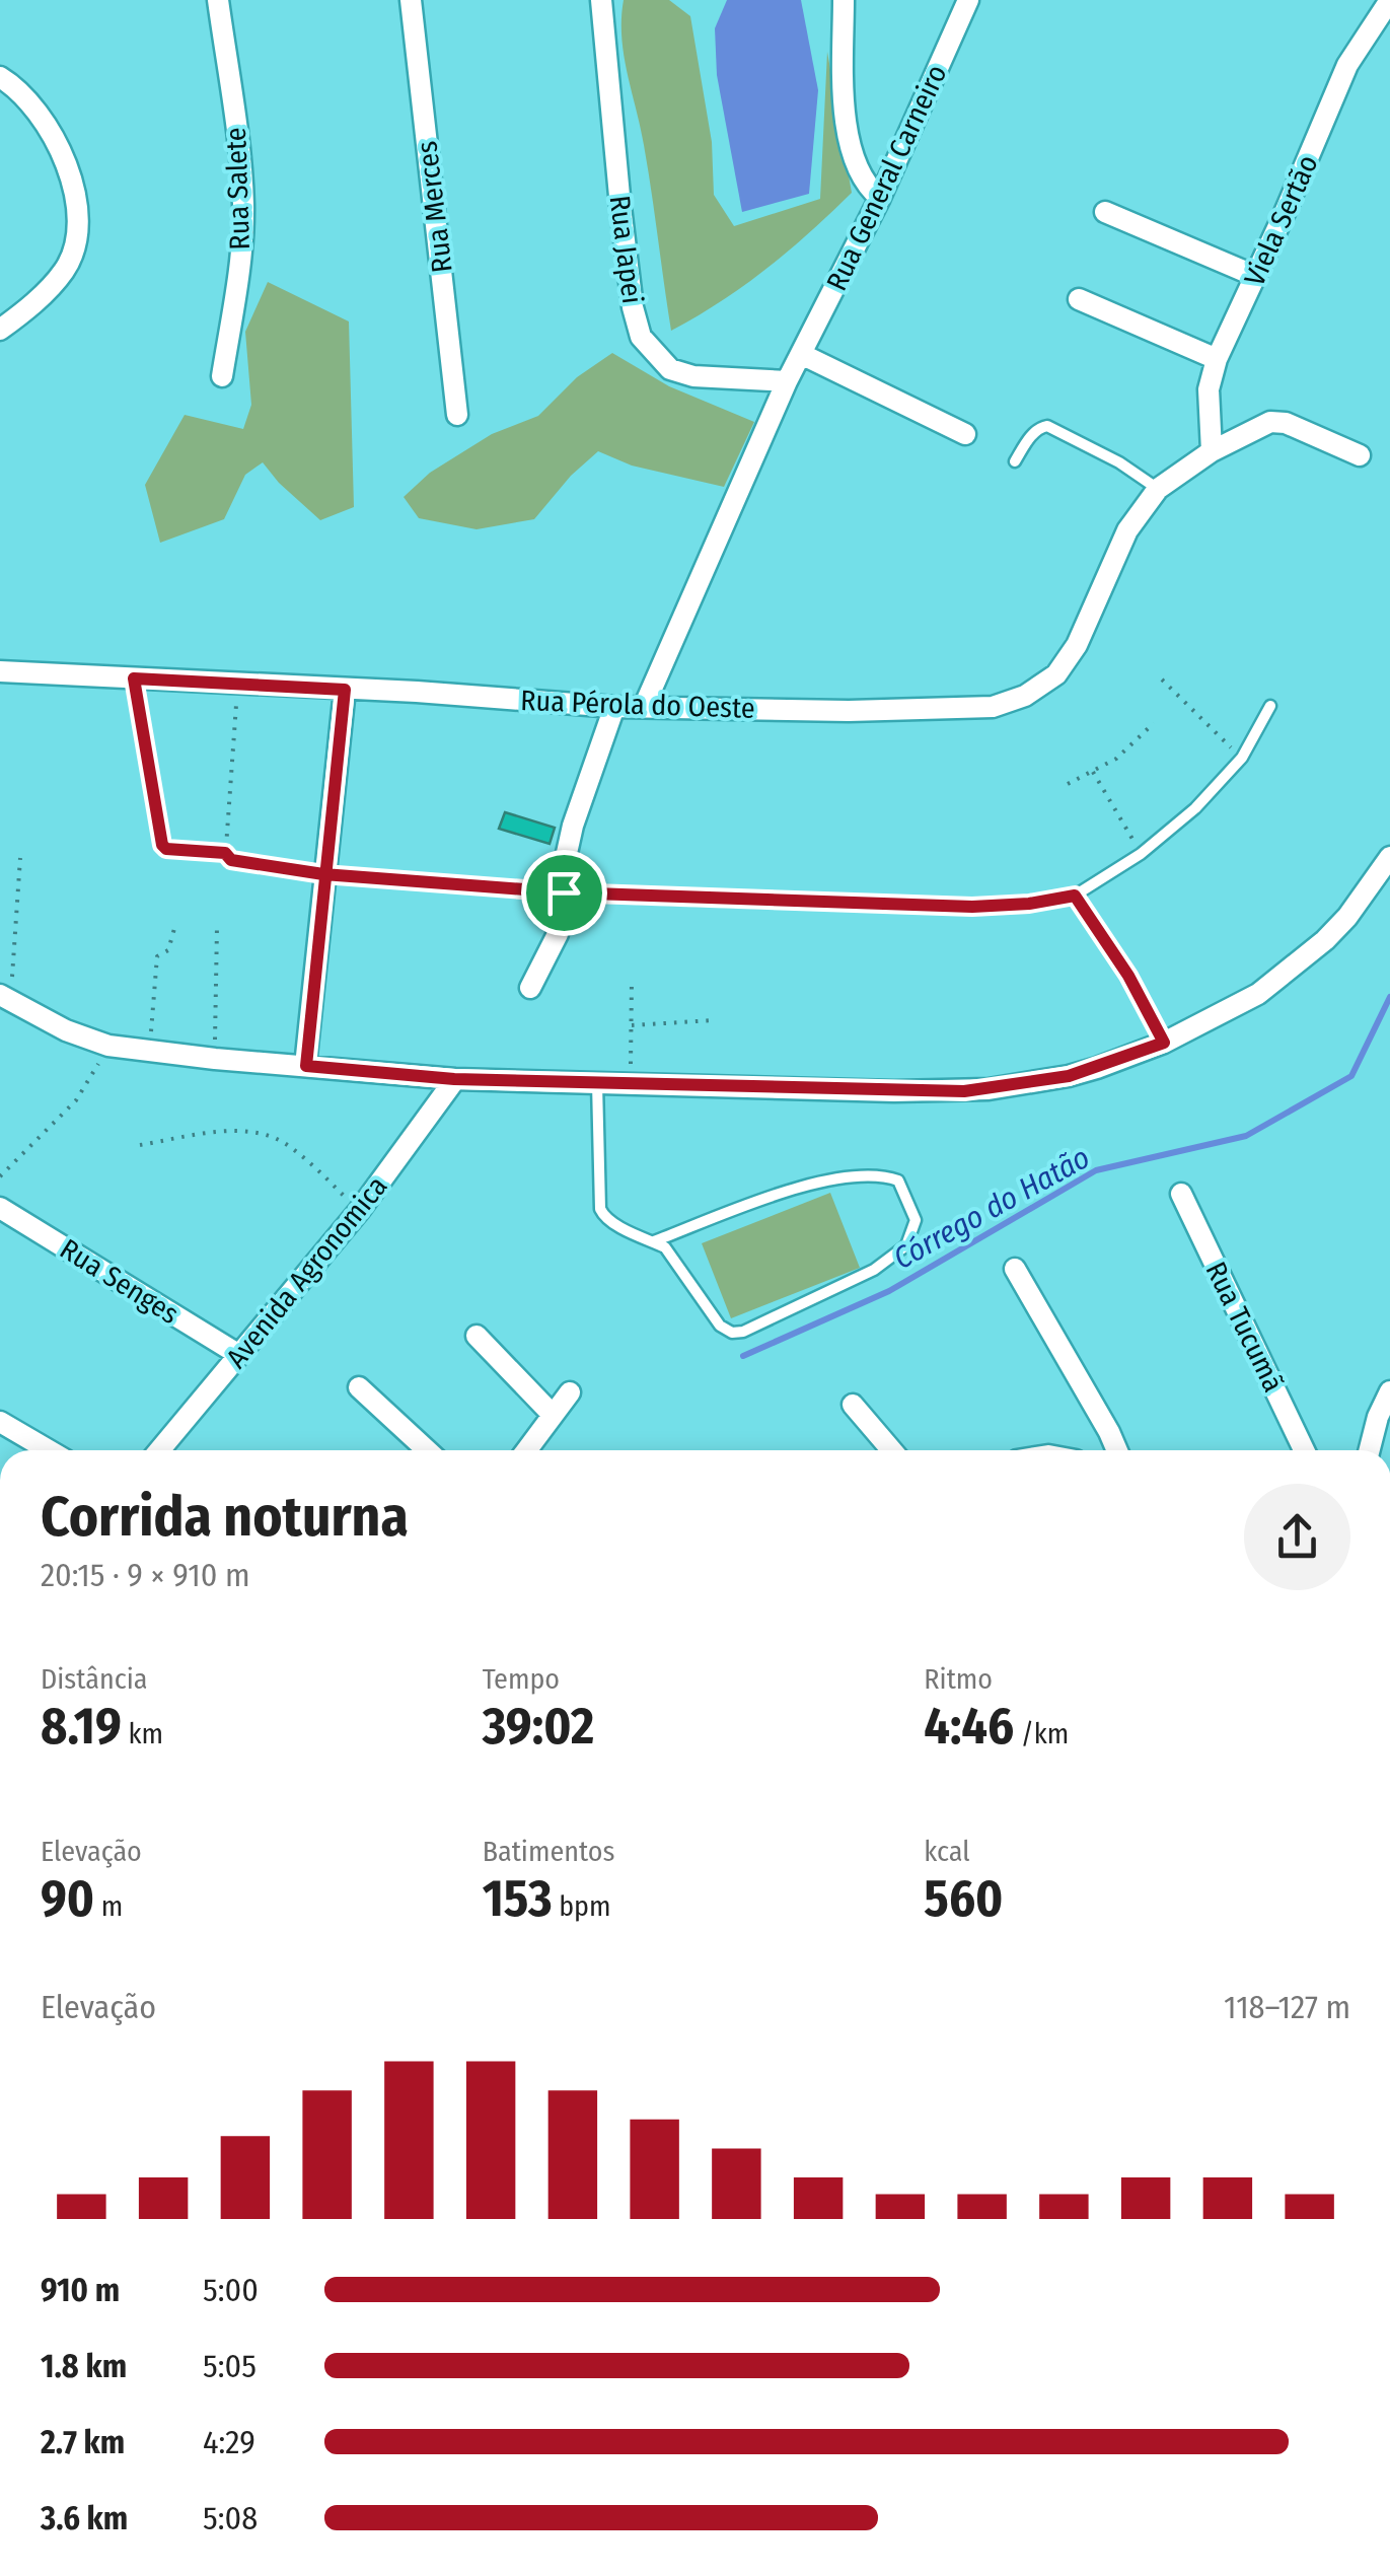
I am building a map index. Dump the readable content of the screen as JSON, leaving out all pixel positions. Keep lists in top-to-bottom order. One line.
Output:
{"streets":{"street":["Rua General Carneiro","Rua Salete","Rua Merces","Viela Sertão","Rua Japei","Rua Pérola do Oeste","Avenida Agronomica","Rua Senges","Rua Tucumã"]},"crossings":[["Rua General Carneiro","Rua Japei"],["Rua General Carneiro","Rua Pérola do Oeste"],["Viela Sertão","Rua Pérola do Oeste"],["Avenida Agronomica","Rua Senges"]],"water":["Córrego do Hatão"],"page":{"heading":["Corrida noturna","20:15 · 9 × 910 m"],"stats":[["Distância","8.19 km"],["Tempo","39:02"],["Ritmo","4:46 /km"],["Elevação","90 m"],["Batimentos","153 bpm"],["kcal","560"]],"chart":["Elevação","118–127 m"],"list":[{"name":"910 m","note":"5:00"},{"name":"1.8 km","note":"5:05"},{"name":"2.7 km","note":"4:29"},{"name":"3.6 km","note":"5:08"}]}}
